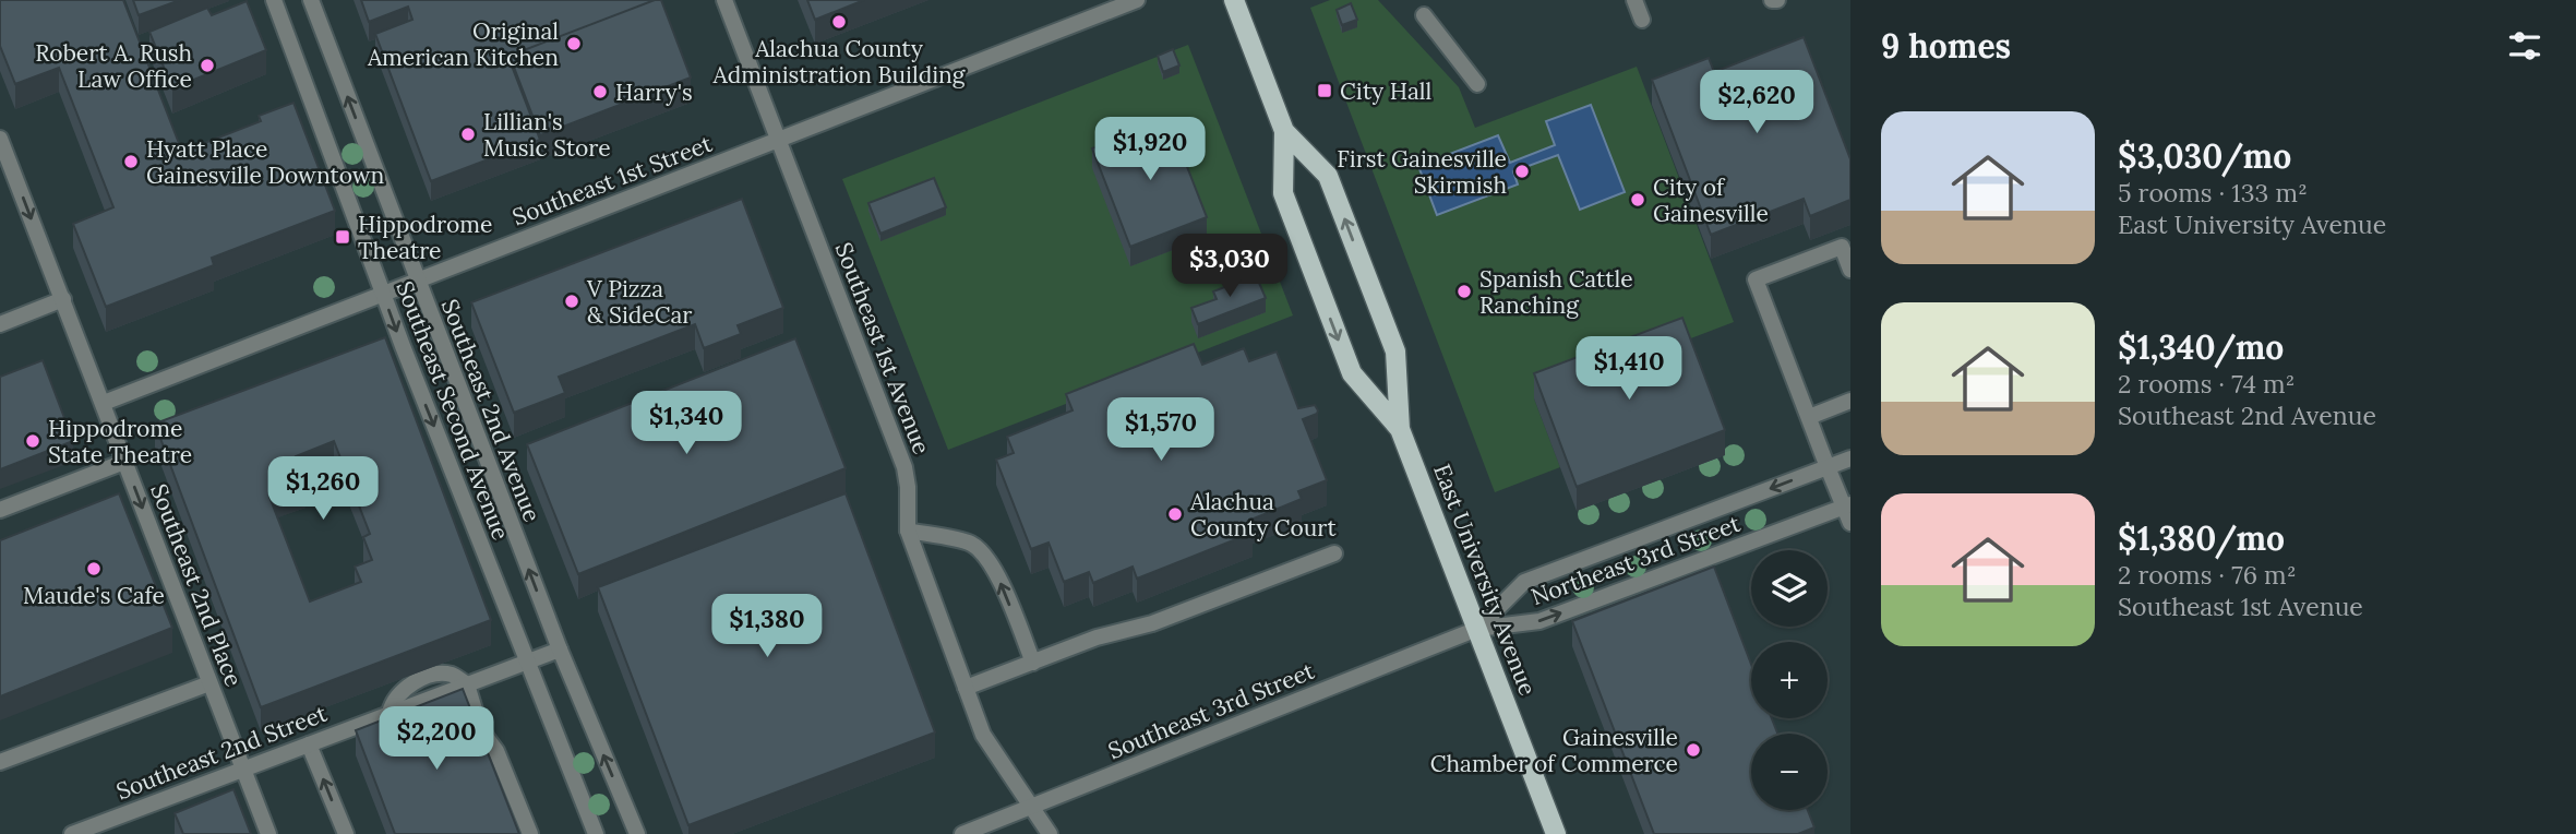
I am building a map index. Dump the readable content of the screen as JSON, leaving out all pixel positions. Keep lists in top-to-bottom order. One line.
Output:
{"streets":{"main road":["East University Avenue"],"street":["Southeast 1st Street","Southeast 1st Avenue","Southeast Second Avenue","Southeast 2nd Avenue","Northeast 3rd Street","Southeast 2nd Place","Southeast 3rd Street","Southeast 2nd Street"]},"crossings":[["Southeast 1st Street","Southeast 1st Avenue"],["Southeast 1st Street","Southeast Second Avenue"],["Southeast 1st Street","Southeast 2nd Avenue"],["Southeast 1st Street","Southeast 2nd Place"],["Southeast 1st Avenue","Southeast 3rd Street"],["Southeast Second Avenue","Southeast 2nd Street"],["Southeast 2nd Avenue","Southeast 2nd Street"],["Northeast 3rd Street","East University Avenue"],["Northeast 3rd Street","Southeast 3rd Street"],["East University Avenue","Southeast 3rd Street"],["Southeast 2nd Place","Southeast 2nd Street"]],"one_way":["Southeast Second Avenue","Southeast 2nd Avenue","Southeast 2nd Place"],"places":{"other":["Alachua County Administration Building","Original American Kitchen","Robert A. Rush Law Office","Harry's","Lillian's Music Store","Hyatt Place Gainesville Downtown","First Gainesville Skirmish","City of Gainesville","Spanish Cattle Ranching","V Pizza & SideCar","Hippodrome State Theatre","Alachua County Court","Maude's Cafe","Gainesville Chamber of Commerce"],"transit":["City Hall","Hippodrome Theatre"]},"page":{"heading":"9 homes","price":["$2,620","$1,920","$3,030","$1,410","$1,340","$1,570","$1,260","$1,380","$2,200"],"list":[{"name":"$3,030/mo","note":"5 rooms · 133 m² · East University Avenue"},{"name":"$1,340/mo","note":"2 rooms · 74 m² · Southeast 2nd Avenue"},{"name":"$1,380/mo","note":"2 rooms · 76 m² · Southeast 1st Avenue"}],"map_buttons":["+","−"]}}
